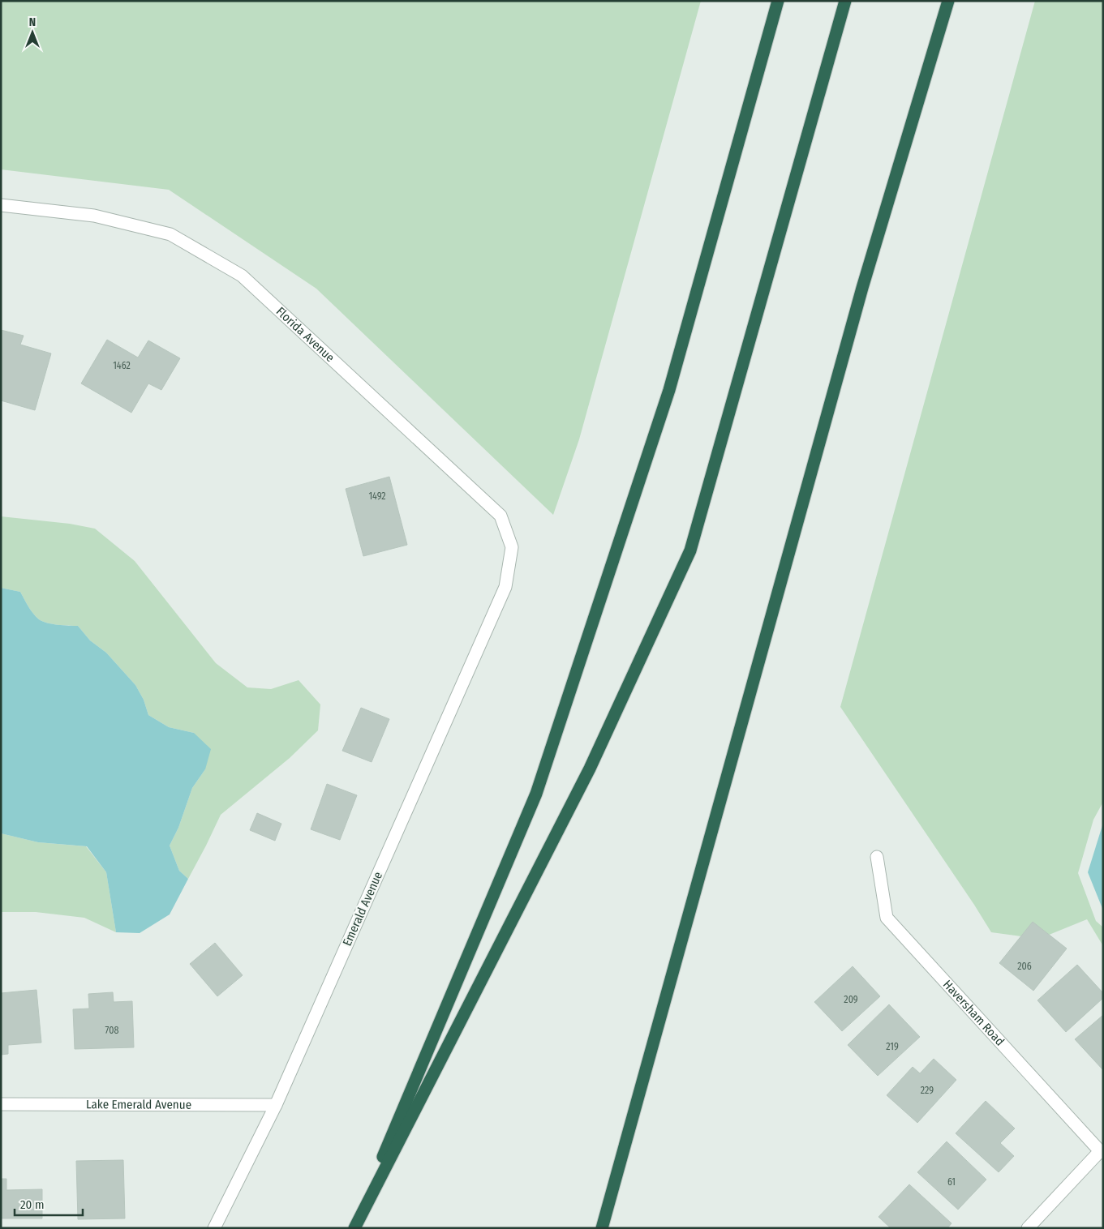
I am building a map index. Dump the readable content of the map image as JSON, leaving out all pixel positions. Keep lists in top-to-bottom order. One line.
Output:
{"streets":{"street":["Florida Avenue","Emerald Avenue","Haversham Road","Lake Emerald Avenue"]},"crossings":[["Florida Avenue","Emerald Avenue"],["Emerald Avenue","Lake Emerald Avenue"]],"house_numbers":["1462","1492","206","209","708","219","229","61"],"scale_bar":"20 m","north":"top"}
